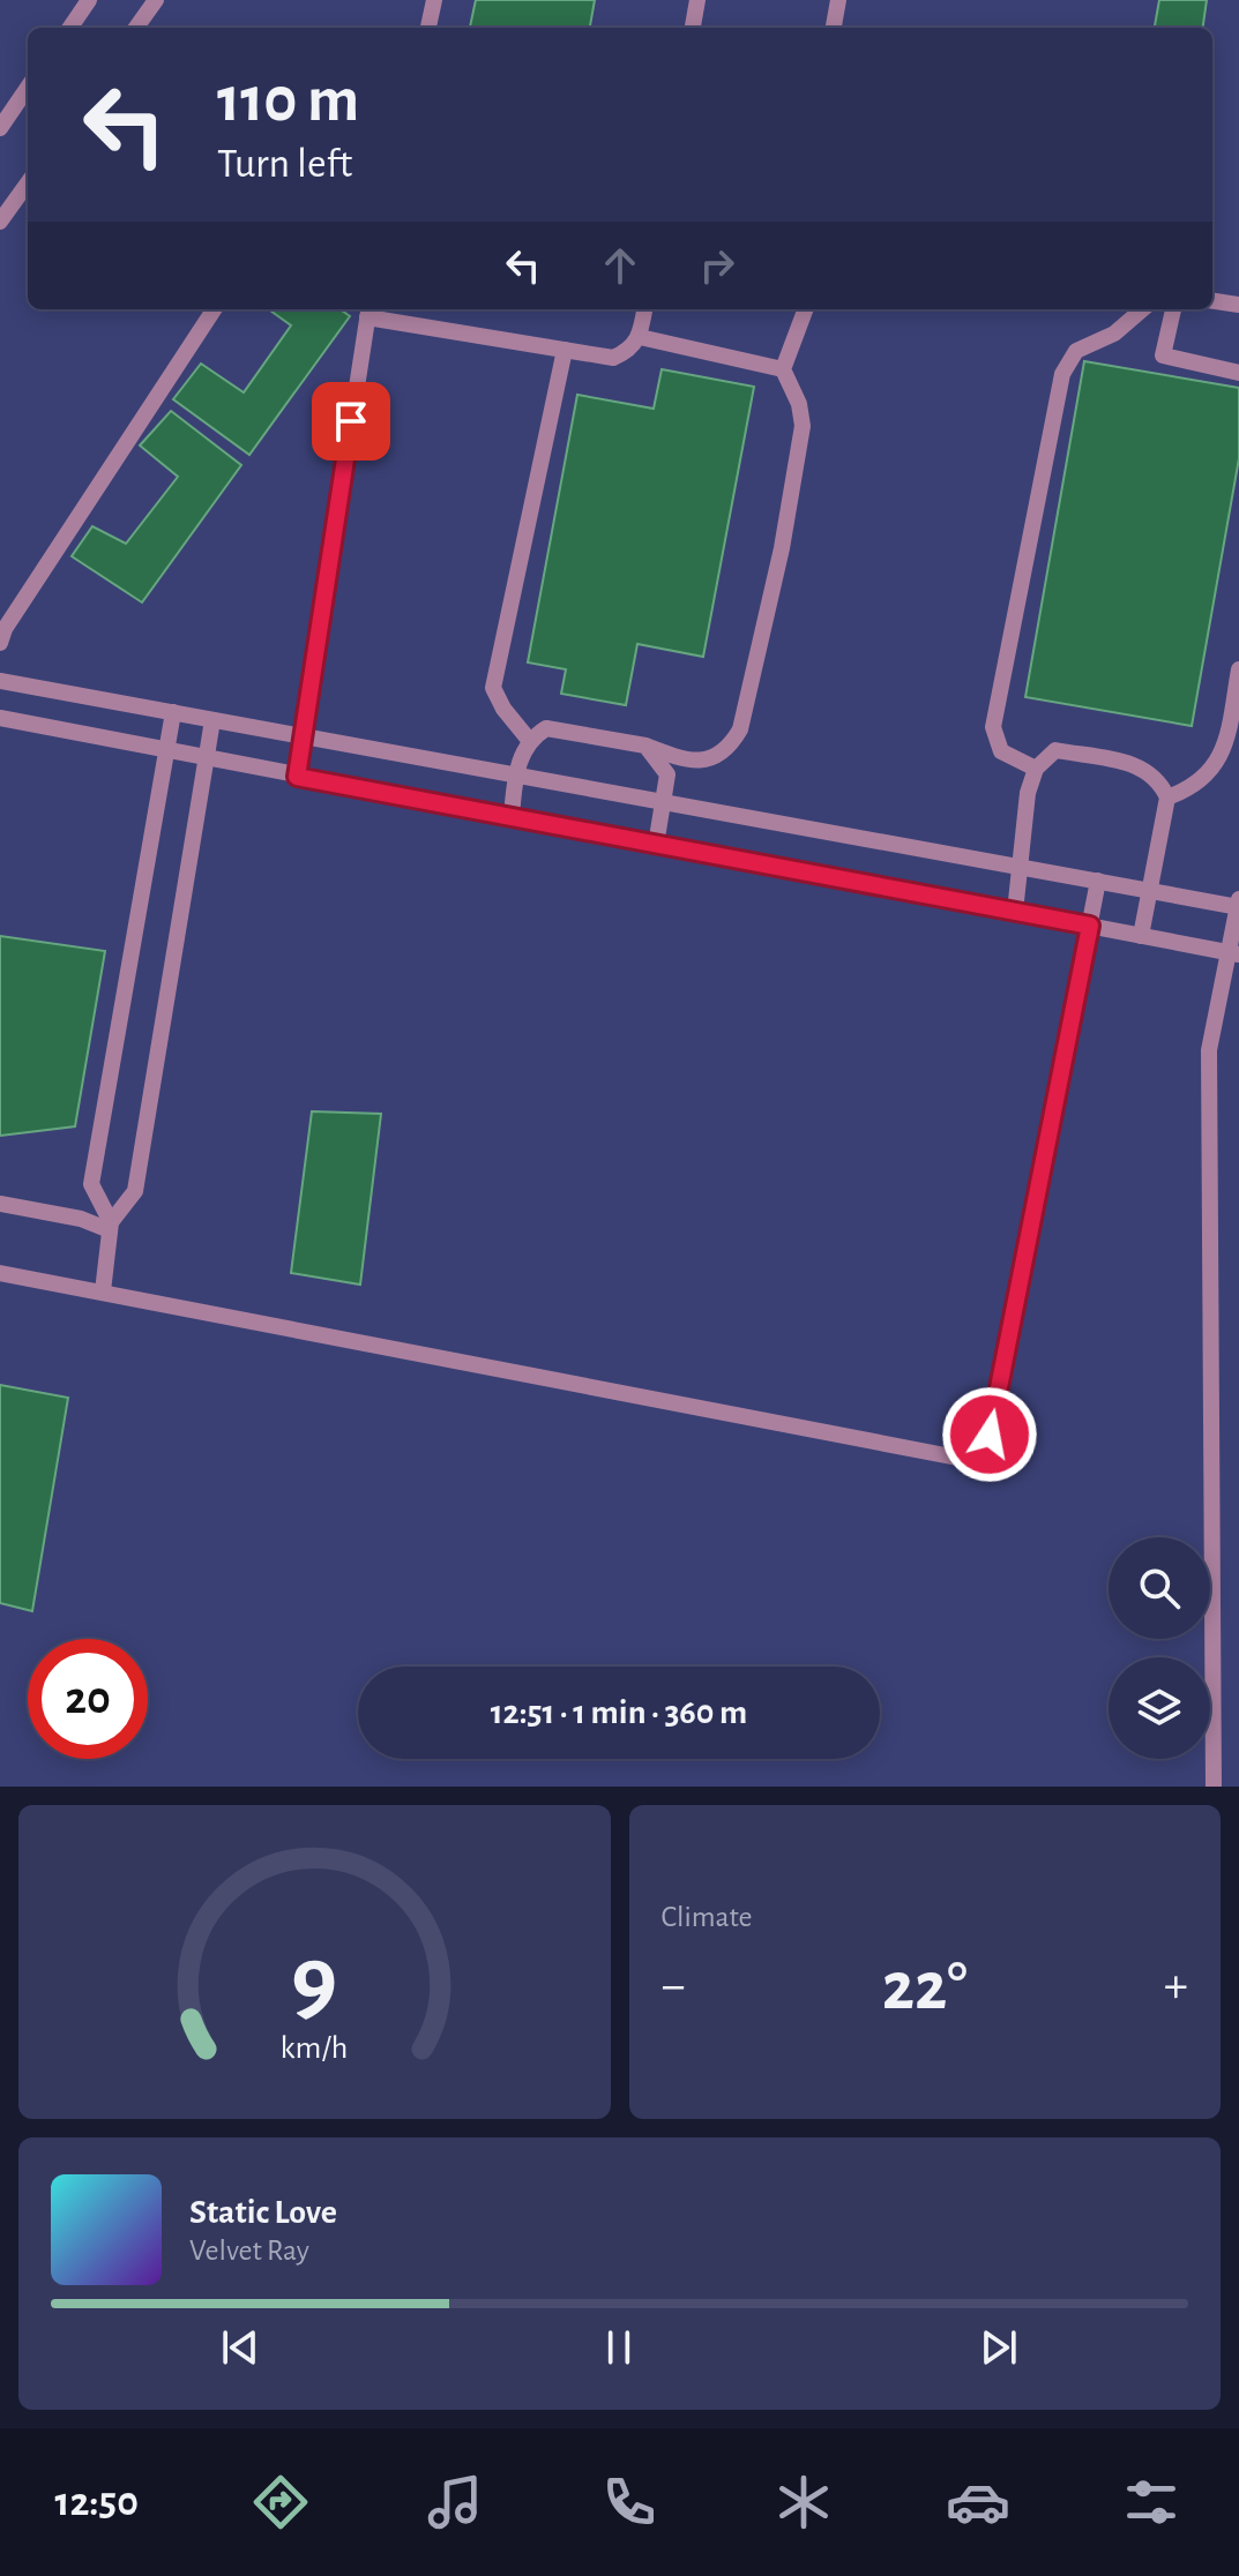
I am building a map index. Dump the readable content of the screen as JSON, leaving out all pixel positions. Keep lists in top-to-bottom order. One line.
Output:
{"page":{"turn":["110 m","Turn left"],"limit":"20","trip":"12:51 · 1 min · 360 m","tile":"Climate","heat":["−","22°","+"],"song":["Static Love","Velvet Ray"],"tabs":"12:50","gauge":["9","km/h"]}}
